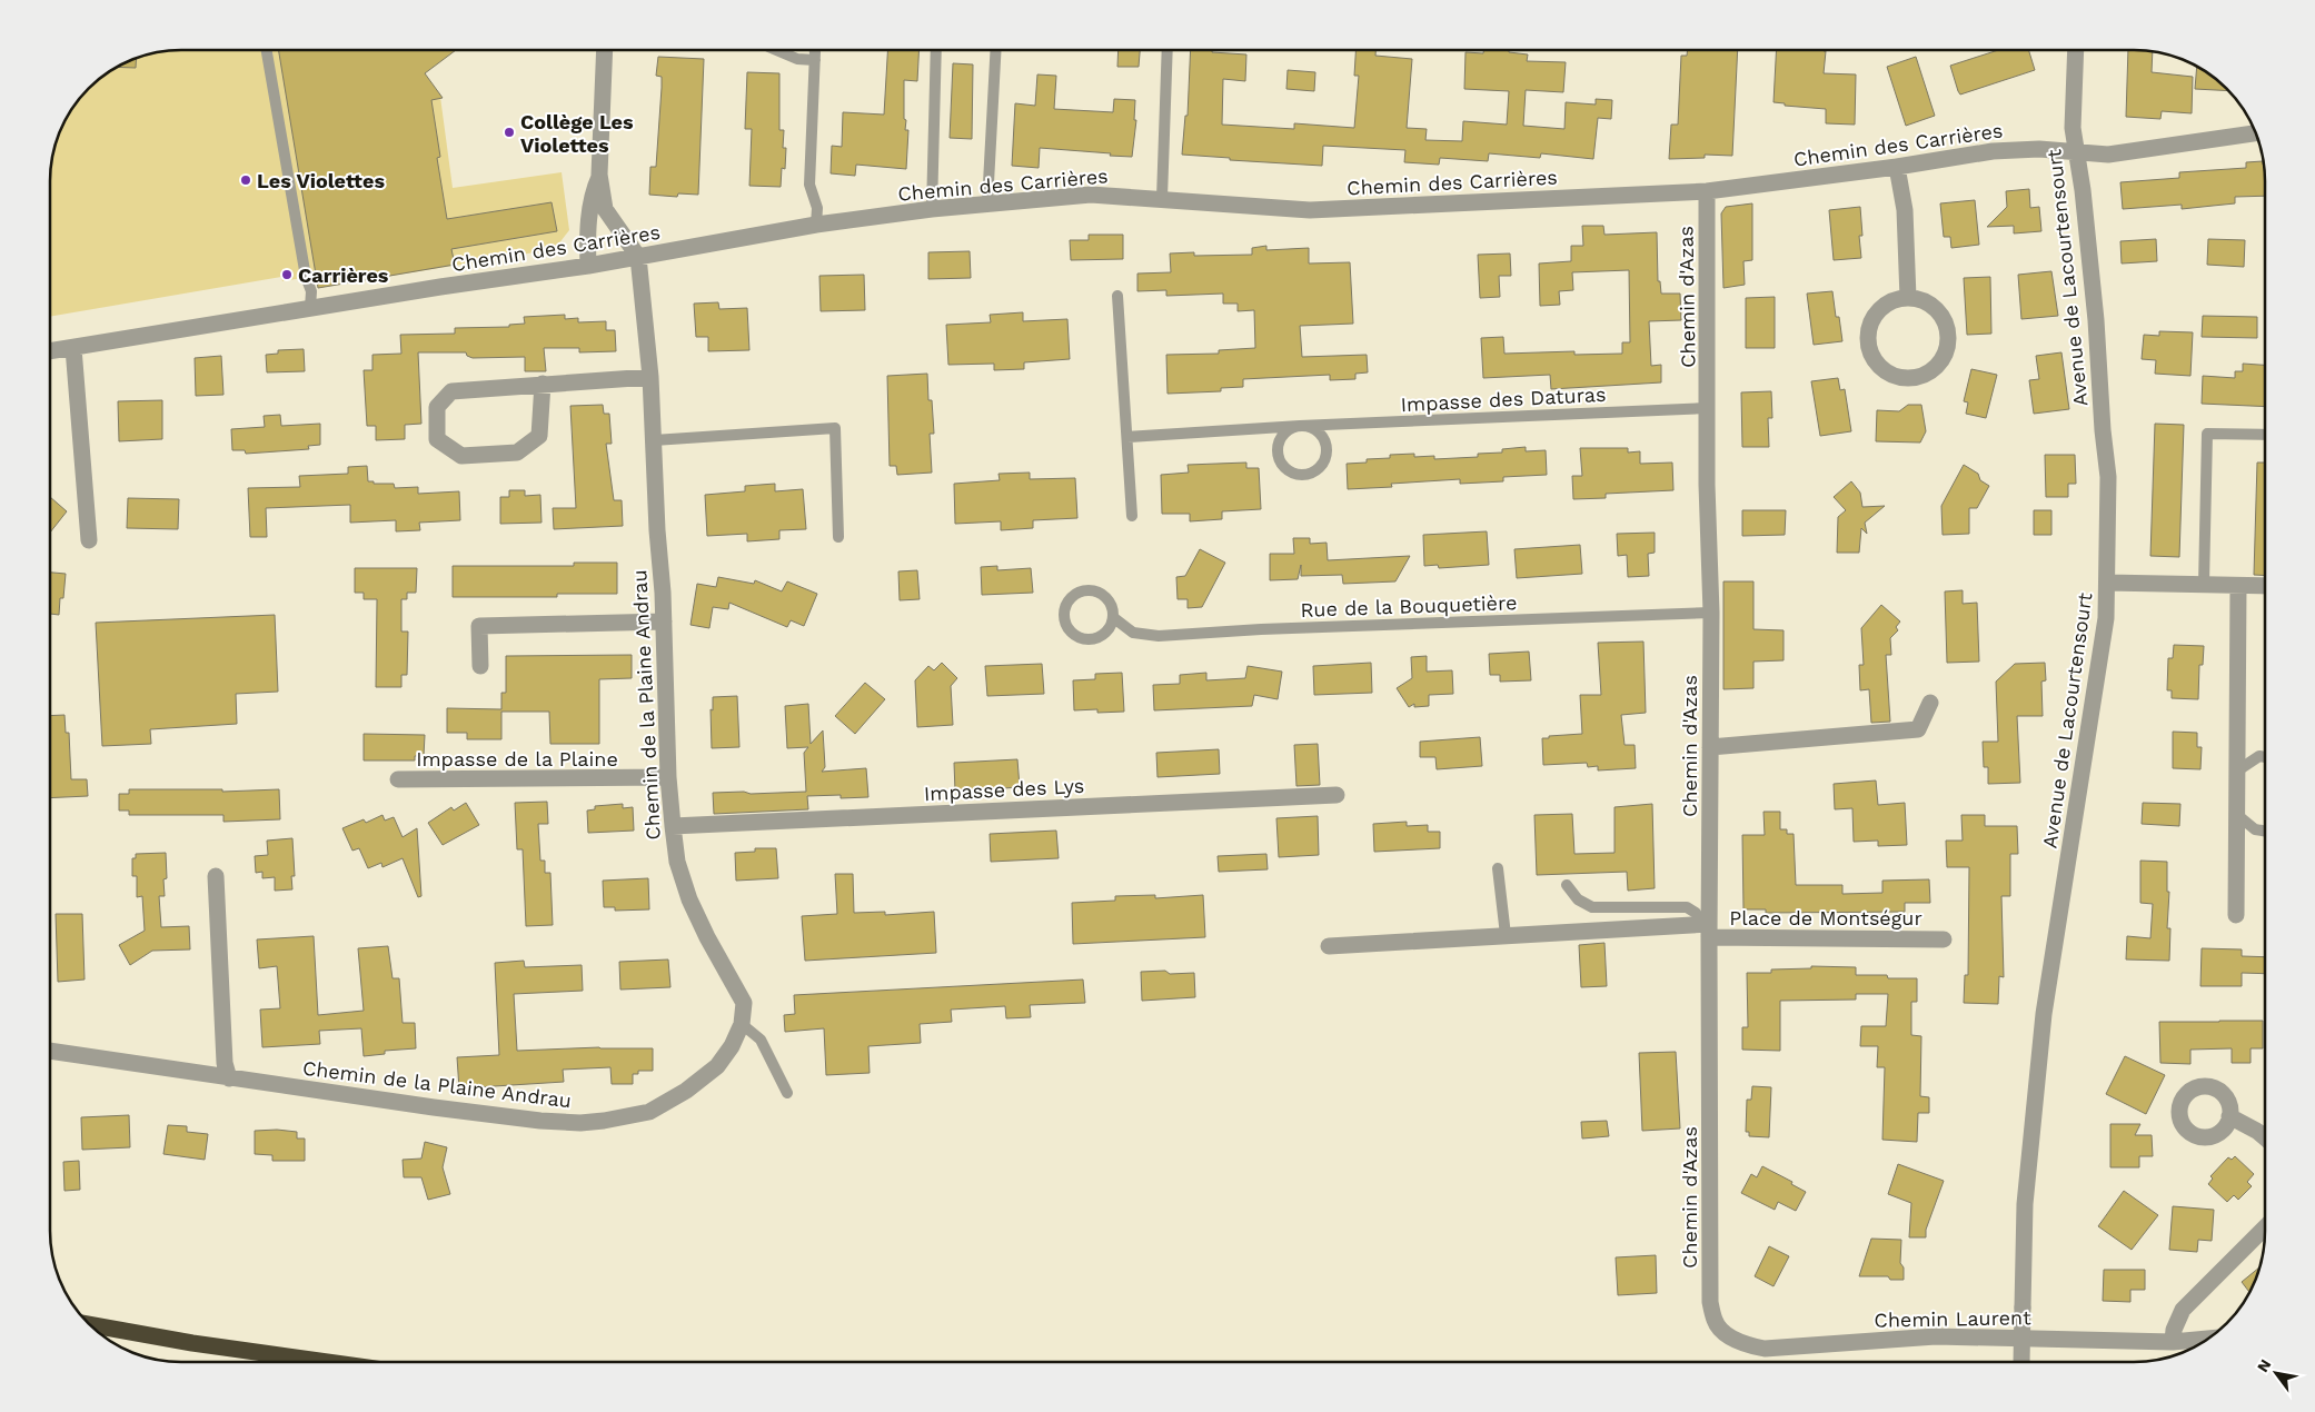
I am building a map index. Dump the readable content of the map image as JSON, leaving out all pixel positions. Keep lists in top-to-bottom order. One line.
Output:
{"streets":{"street":["Chemin des Carrières","Avenue de Lacourtensourt","Chemin d'Azas","Chemin de la Plaine Andrau","Impasse de la Plaine","Impasse des Lys","Place de Montségur","Chemin Laurent"],"lane":["Impasse des Daturas","Rue de la Bouquetière"]},"crossings":[["Chemin des Carrières","Avenue de Lacourtensourt"],["Chemin des Carrières","Chemin d'Azas"],["Chemin des Carrières","Chemin de la Plaine Andrau"],["Chemin d'Azas","Impasse des Daturas"],["Chemin d'Azas","Rue de la Bouquetière"],["Chemin d'Azas","Place de Montségur"],["Chemin d'Azas","Chemin Laurent"],["Chemin de la Plaine Andrau","Impasse de la Plaine"],["Chemin de la Plaine Andrau","Impasse des Lys"]],"places":["Collège Les Violettes","Les Violettes","Carrières"],"north":"top left"}
